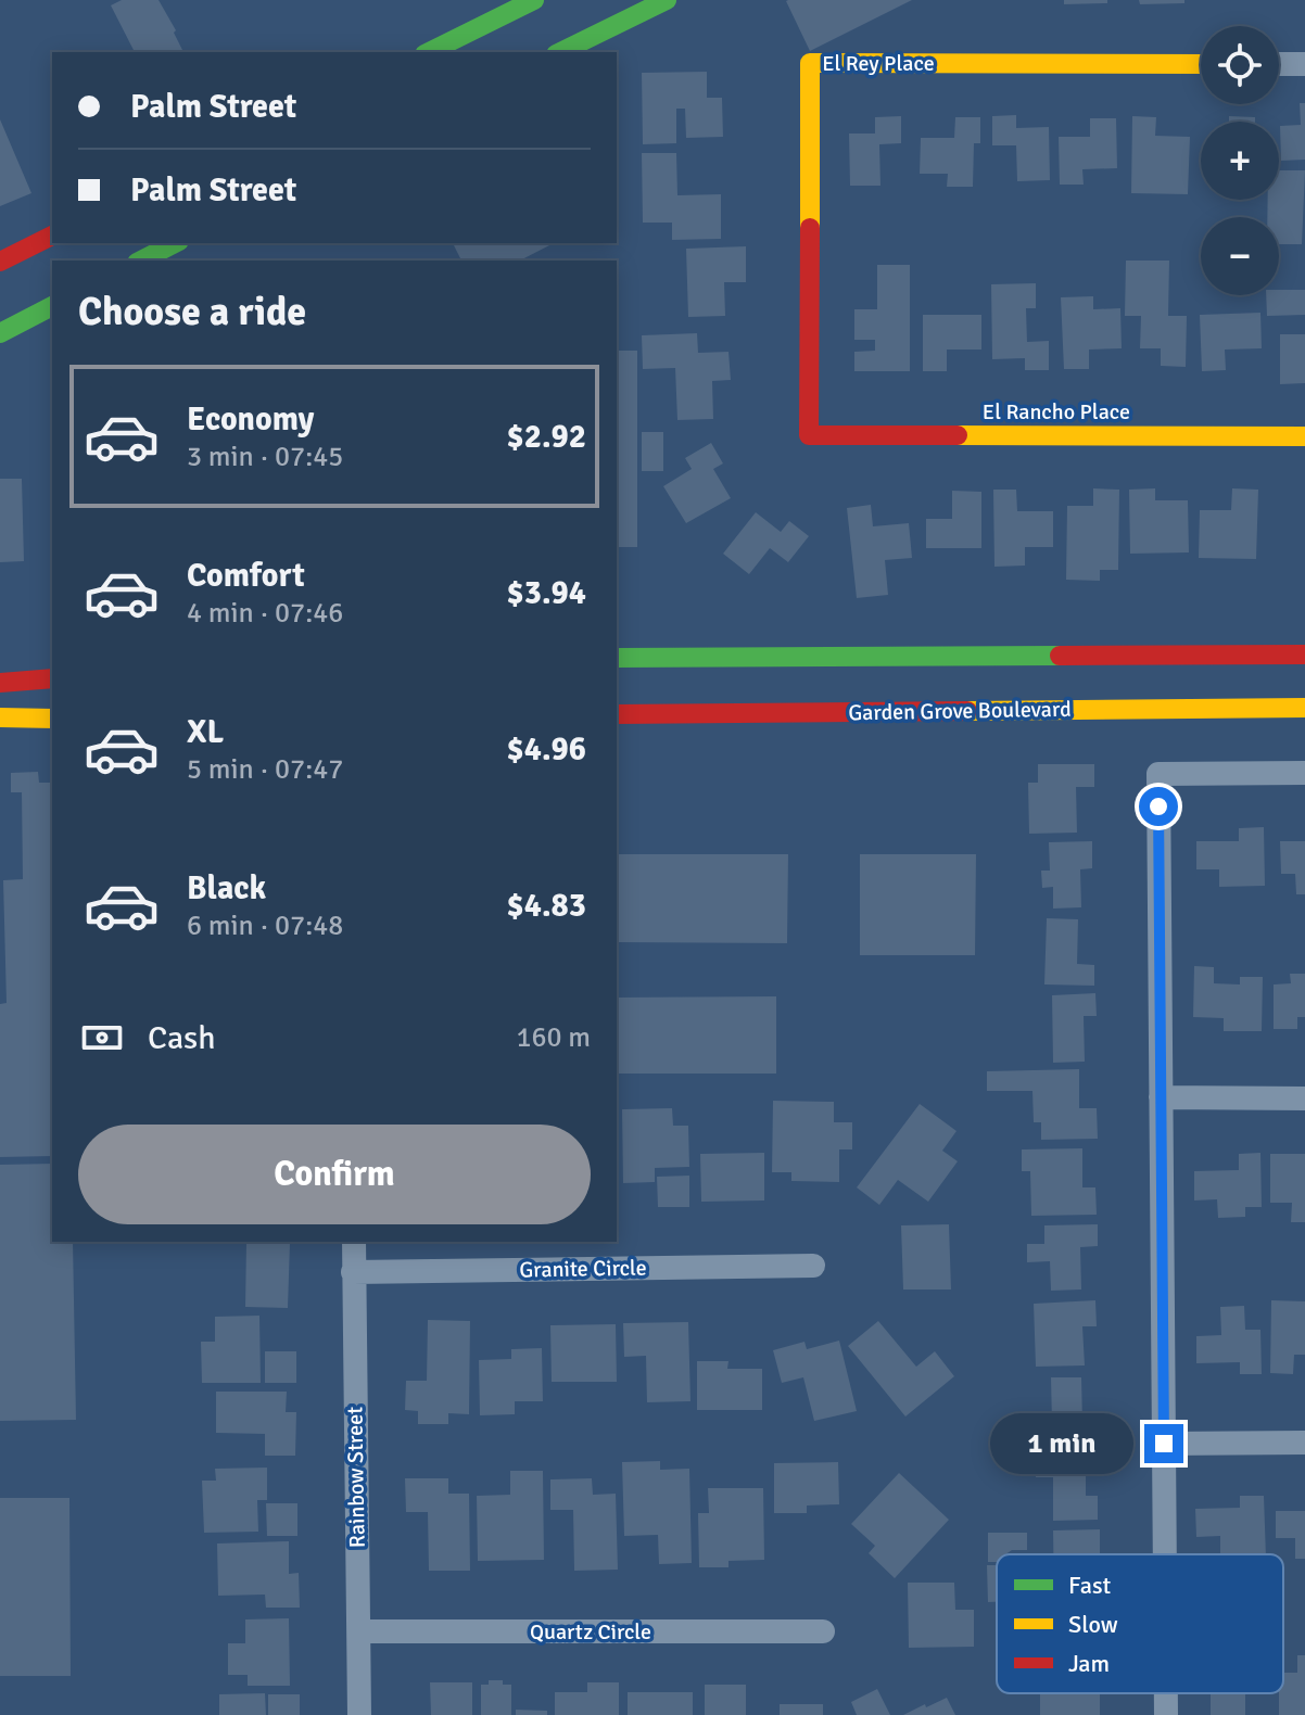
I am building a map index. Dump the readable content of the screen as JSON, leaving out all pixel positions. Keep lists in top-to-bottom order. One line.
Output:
{"streets":{"main road":["El Rey Place","El Rancho Place","Garden Grove Boulevard"],"street":["Granite Circle","Rainbow Street","Quartz Circle"]},"crossings":[["El Rey Place","El Rancho Place"],["Granite Circle","Rainbow Street"],["Rainbow Street","Quartz Circle"]],"legend":["Fast","Slow","Jam"],"page":{"map_buttons":["+","−"],"banner":["Palm Street","Palm Street"],"heading":"Choose a ride","list":[{"name":"Economy","note":"3 min · 07:45","value":"$2.92"},{"name":"Comfort","note":"4 min · 07:46","value":"$3.94"},{"name":"XL","note":"5 min · 07:47","value":"$4.96"},{"name":"Black","note":"6 min · 07:48","value":"$4.83"}],"pay":["Cash","160 m"],"buttons":"Confirm","bubble":"1 min"}}
